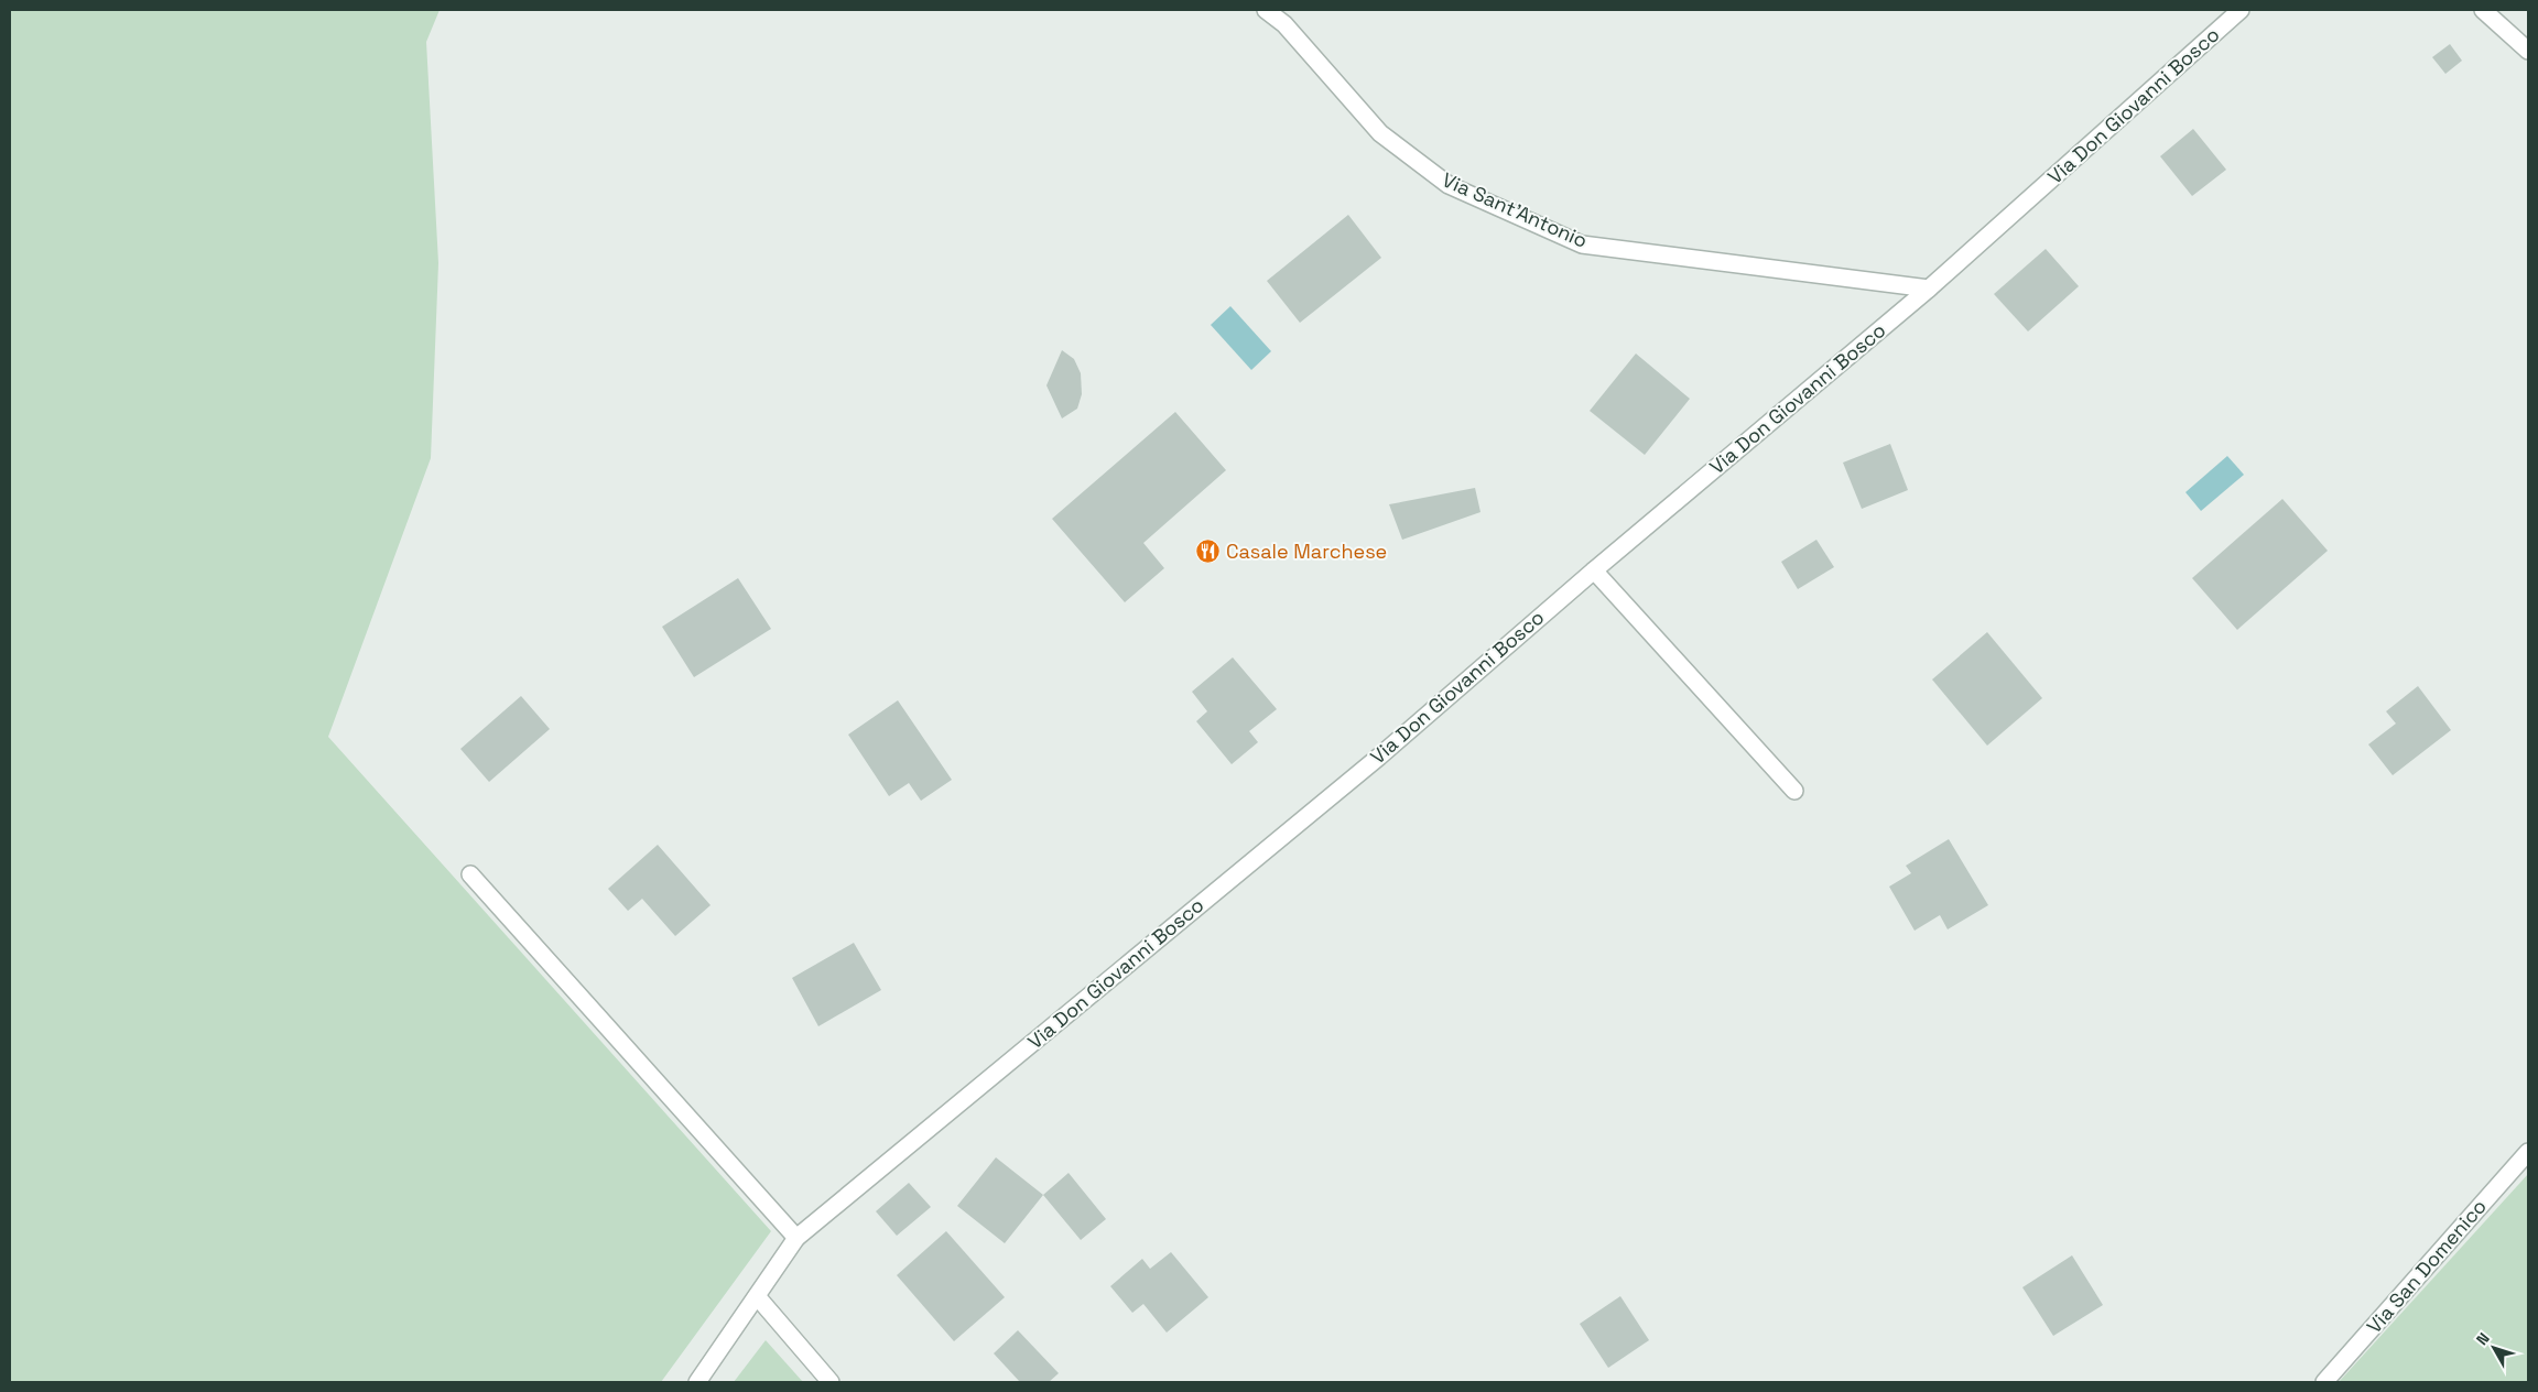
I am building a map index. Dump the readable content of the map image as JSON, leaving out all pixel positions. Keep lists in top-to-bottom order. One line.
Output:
{"streets":{"street":["Via Don Giovanni Bosco","Via Sant'Antonio","Via San Domenico"]},"crossings":[["Via Don Giovanni Bosco","Via Sant'Antonio"]],"places":{"restaurant":["Casale Marchese"]},"north":"top left"}
